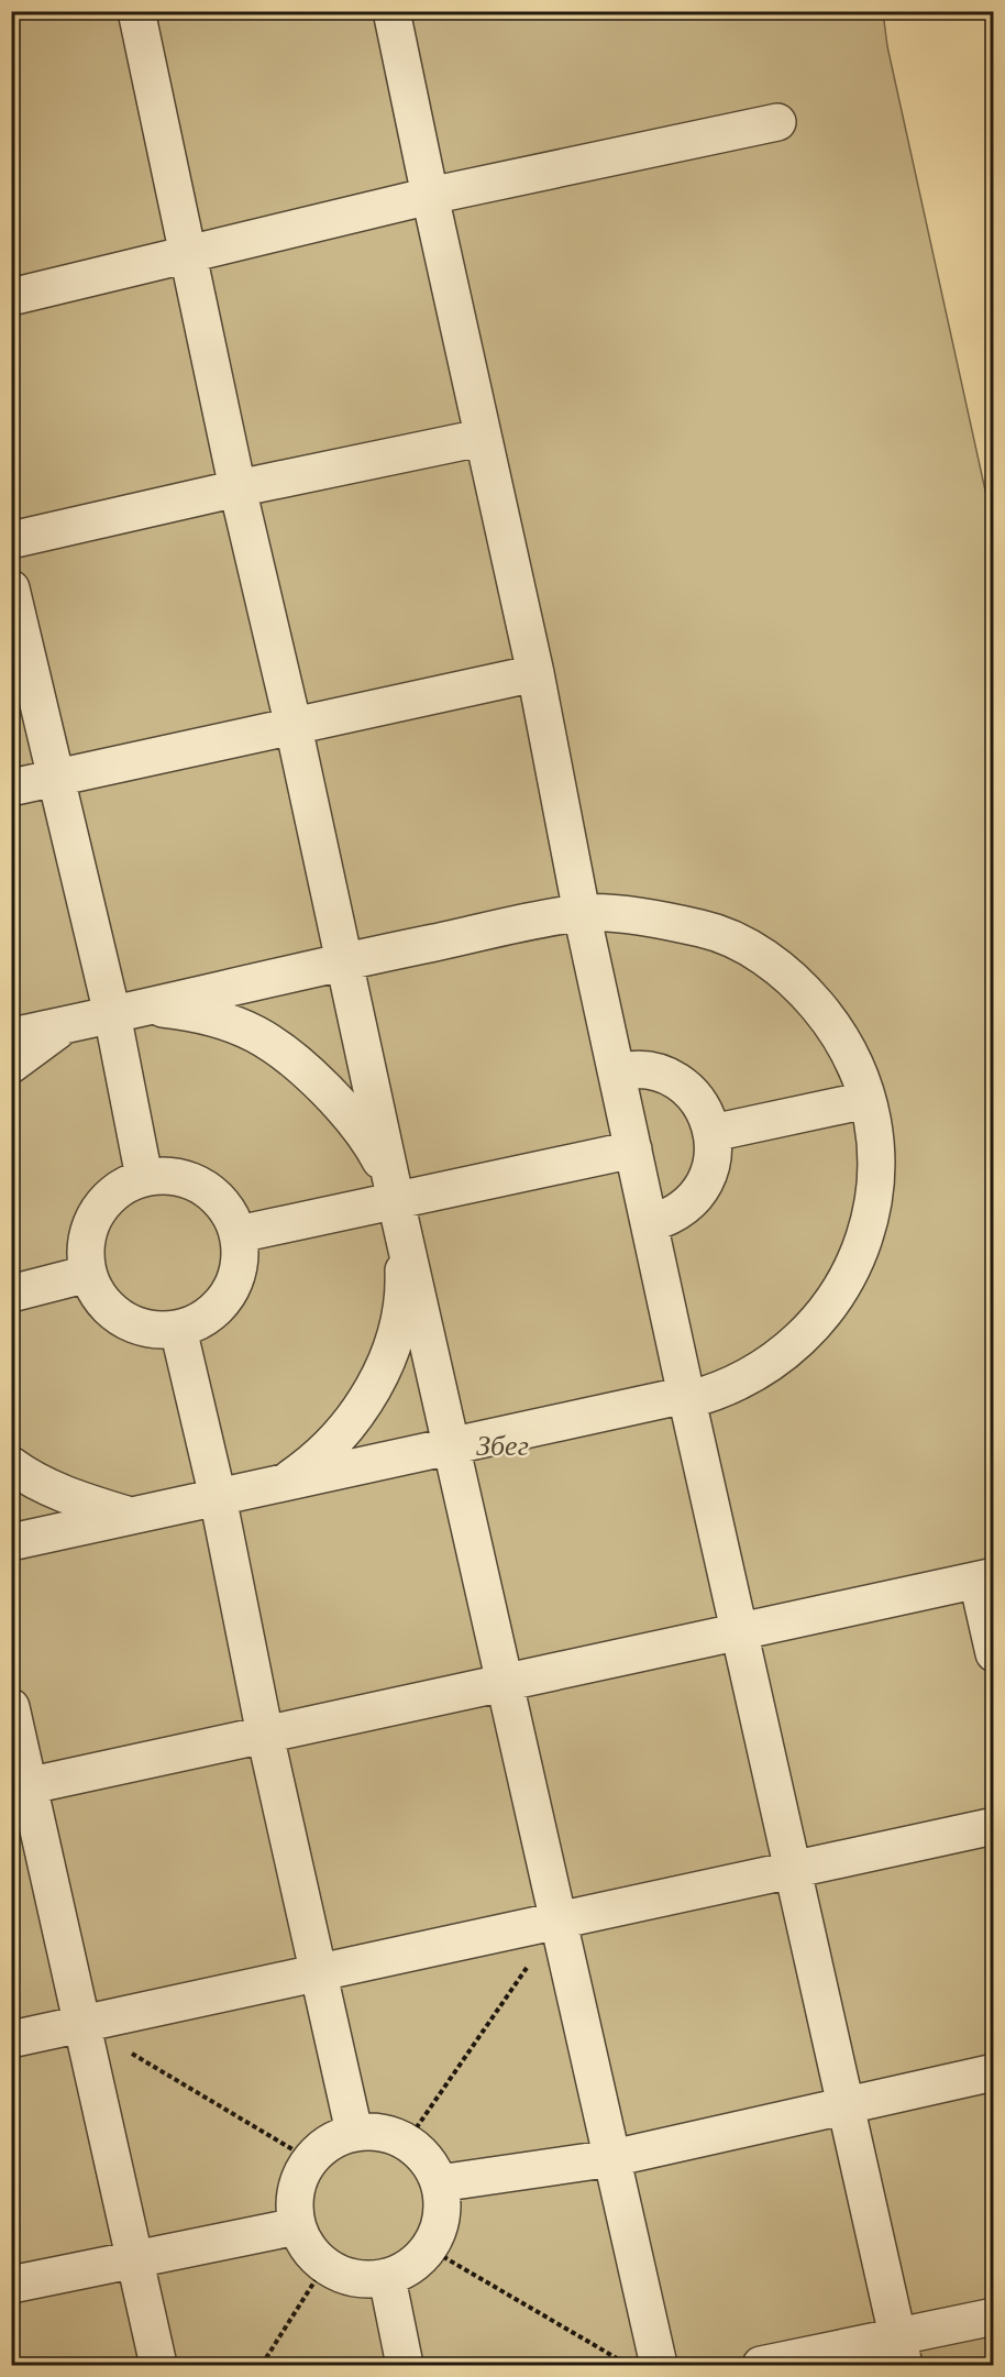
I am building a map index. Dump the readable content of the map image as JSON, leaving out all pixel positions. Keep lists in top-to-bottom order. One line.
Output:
{"parks":["Збег"]}
